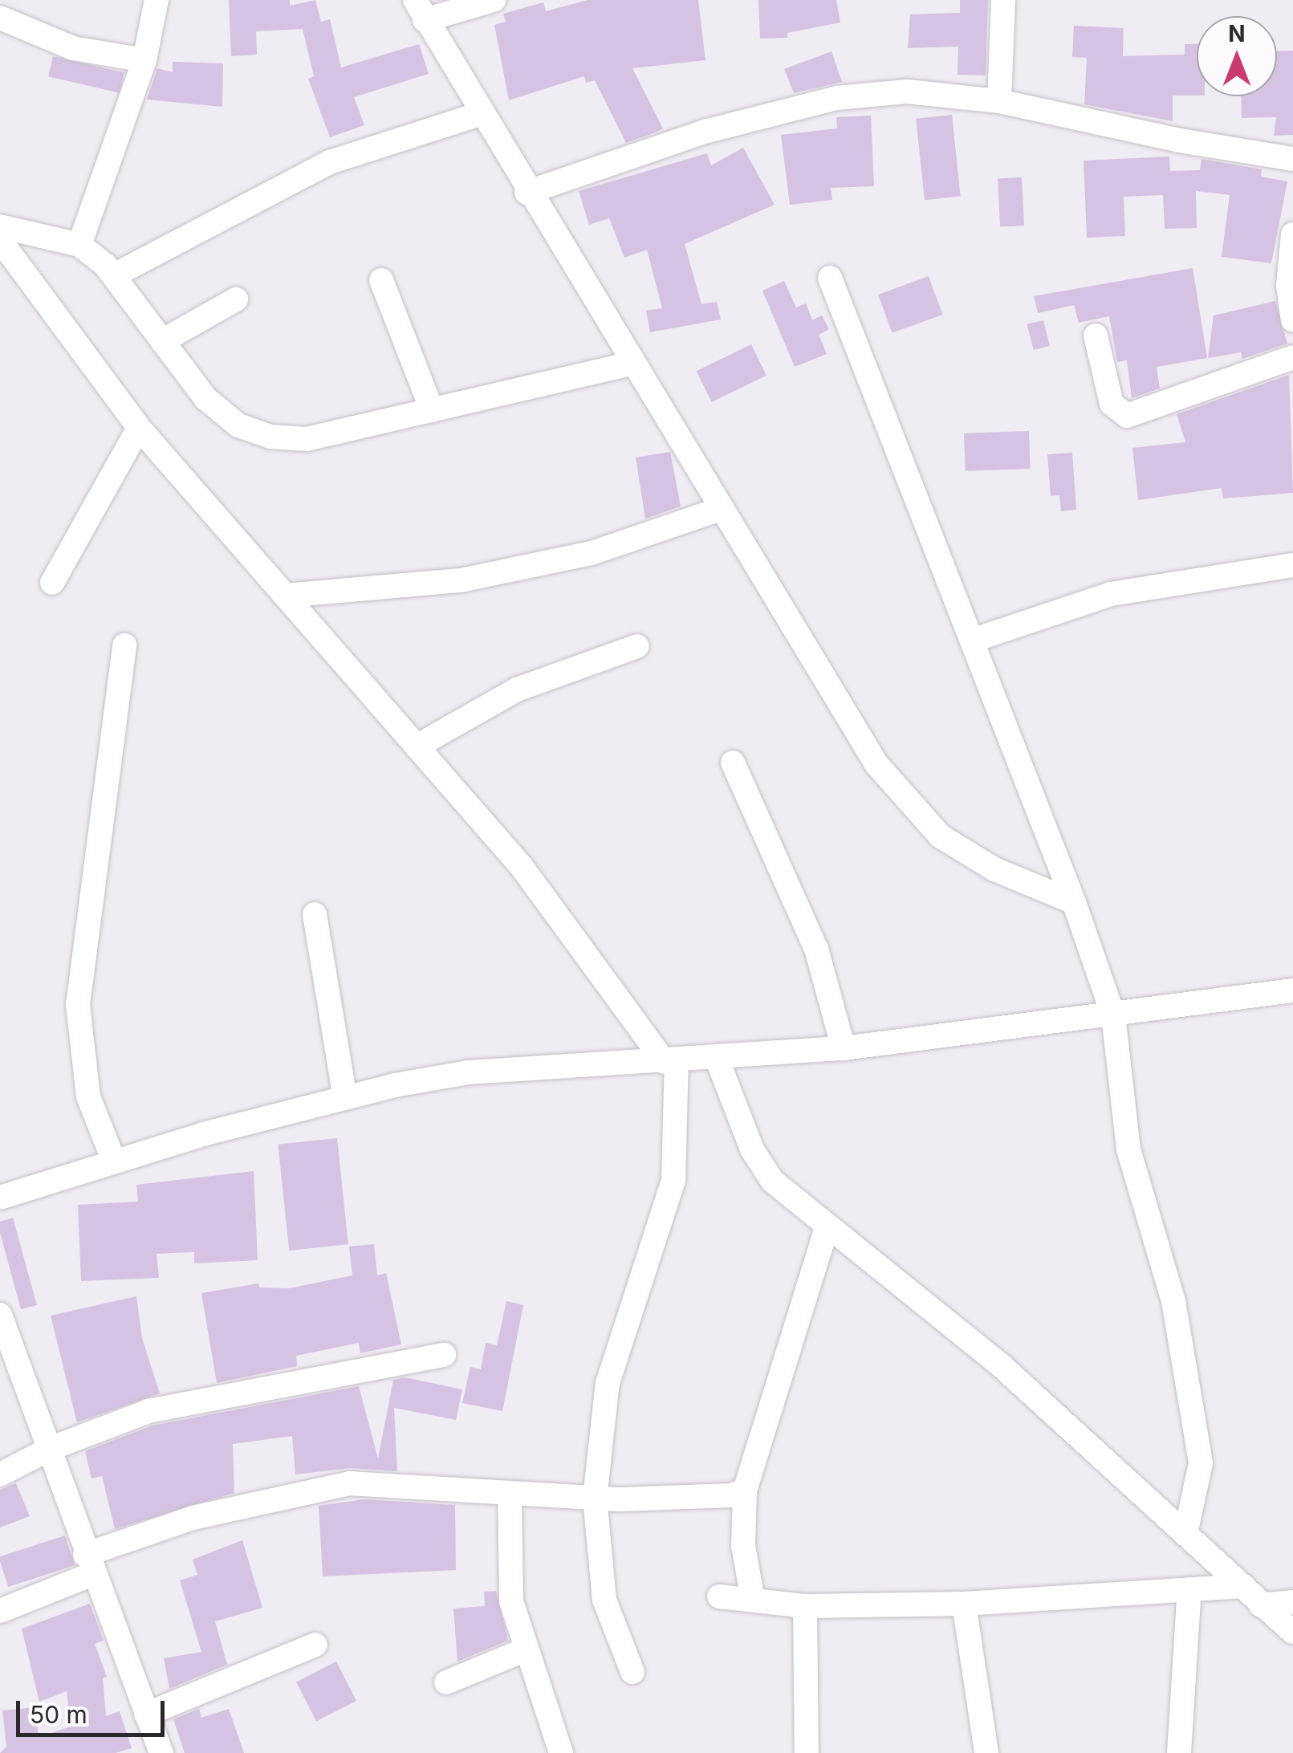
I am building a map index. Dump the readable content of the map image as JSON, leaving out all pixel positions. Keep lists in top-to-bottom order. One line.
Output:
{"scale_bar":"50 m","north":"top"}
